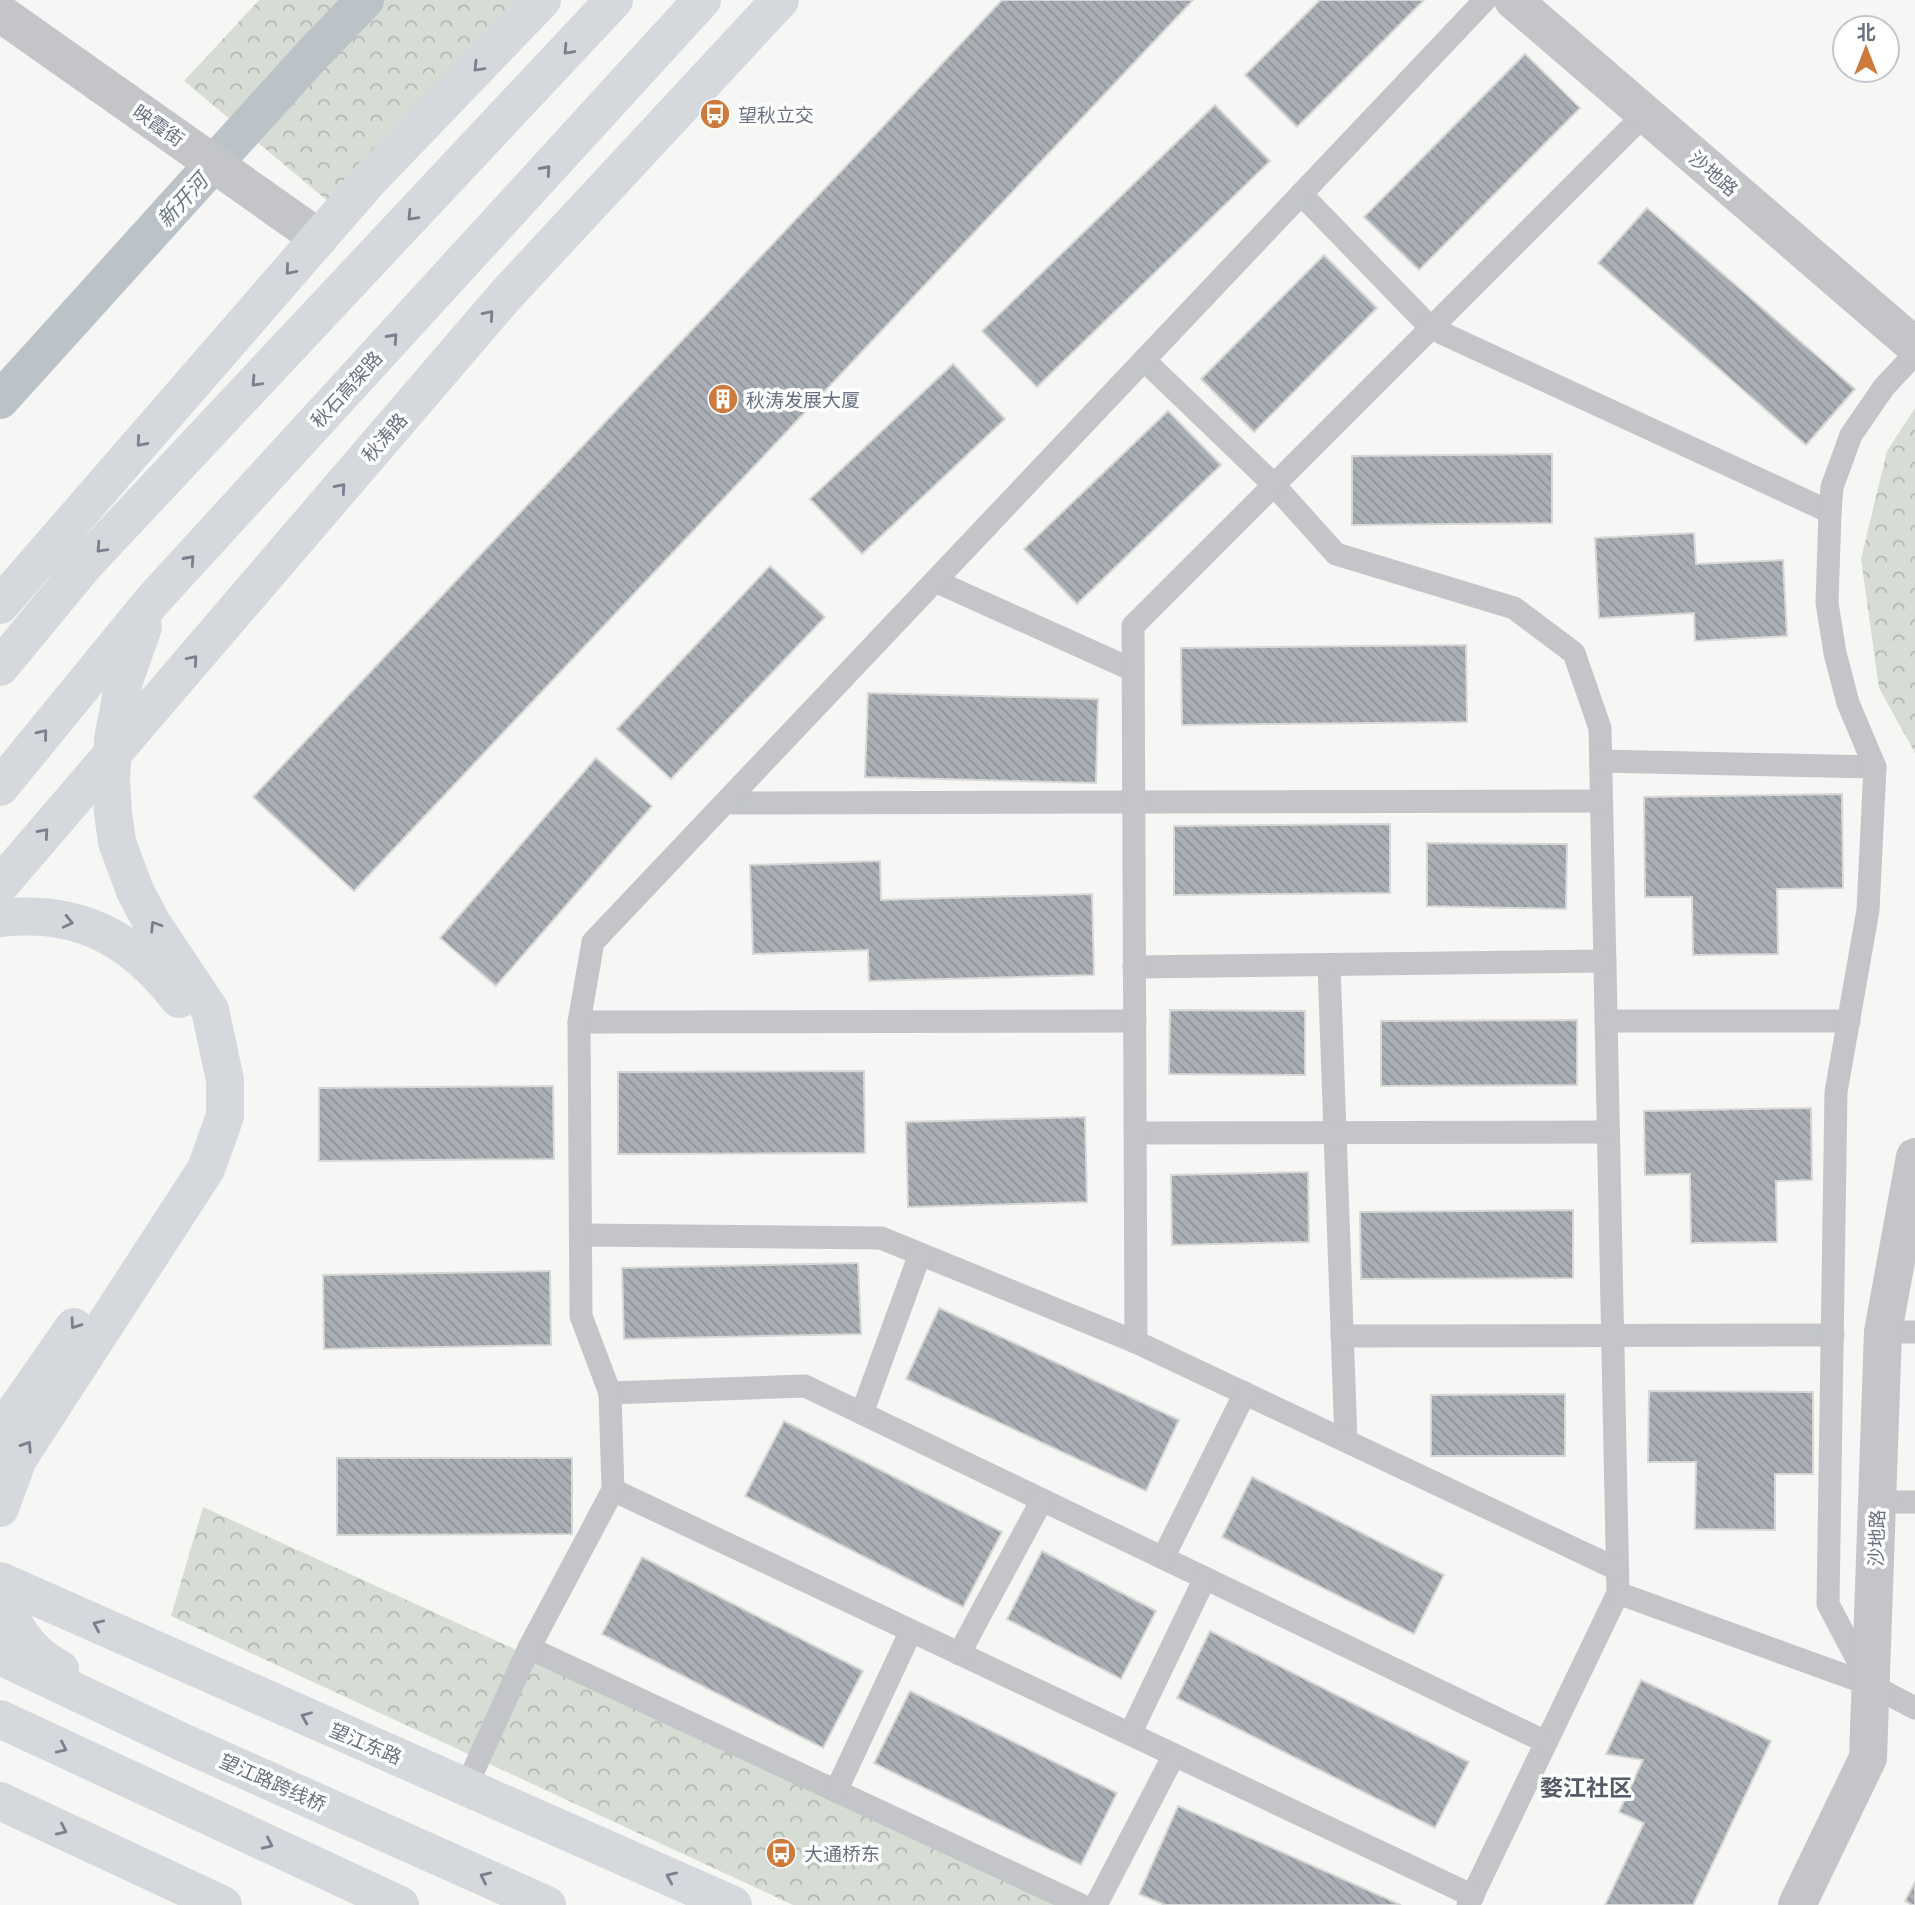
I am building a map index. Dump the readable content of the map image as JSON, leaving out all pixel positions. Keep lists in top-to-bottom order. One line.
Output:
{"streets":{"main road":["秋石高架路","秋涛路","望江东路","望江路跨线桥"],"street":["映霞街","沙地路"]},"districts":["婺江社区"],"water":["新开河"],"places":{"bus stop":["望秋立交","大通桥东"],"building":["秋涛发展大厦"]},"north":"top"}
